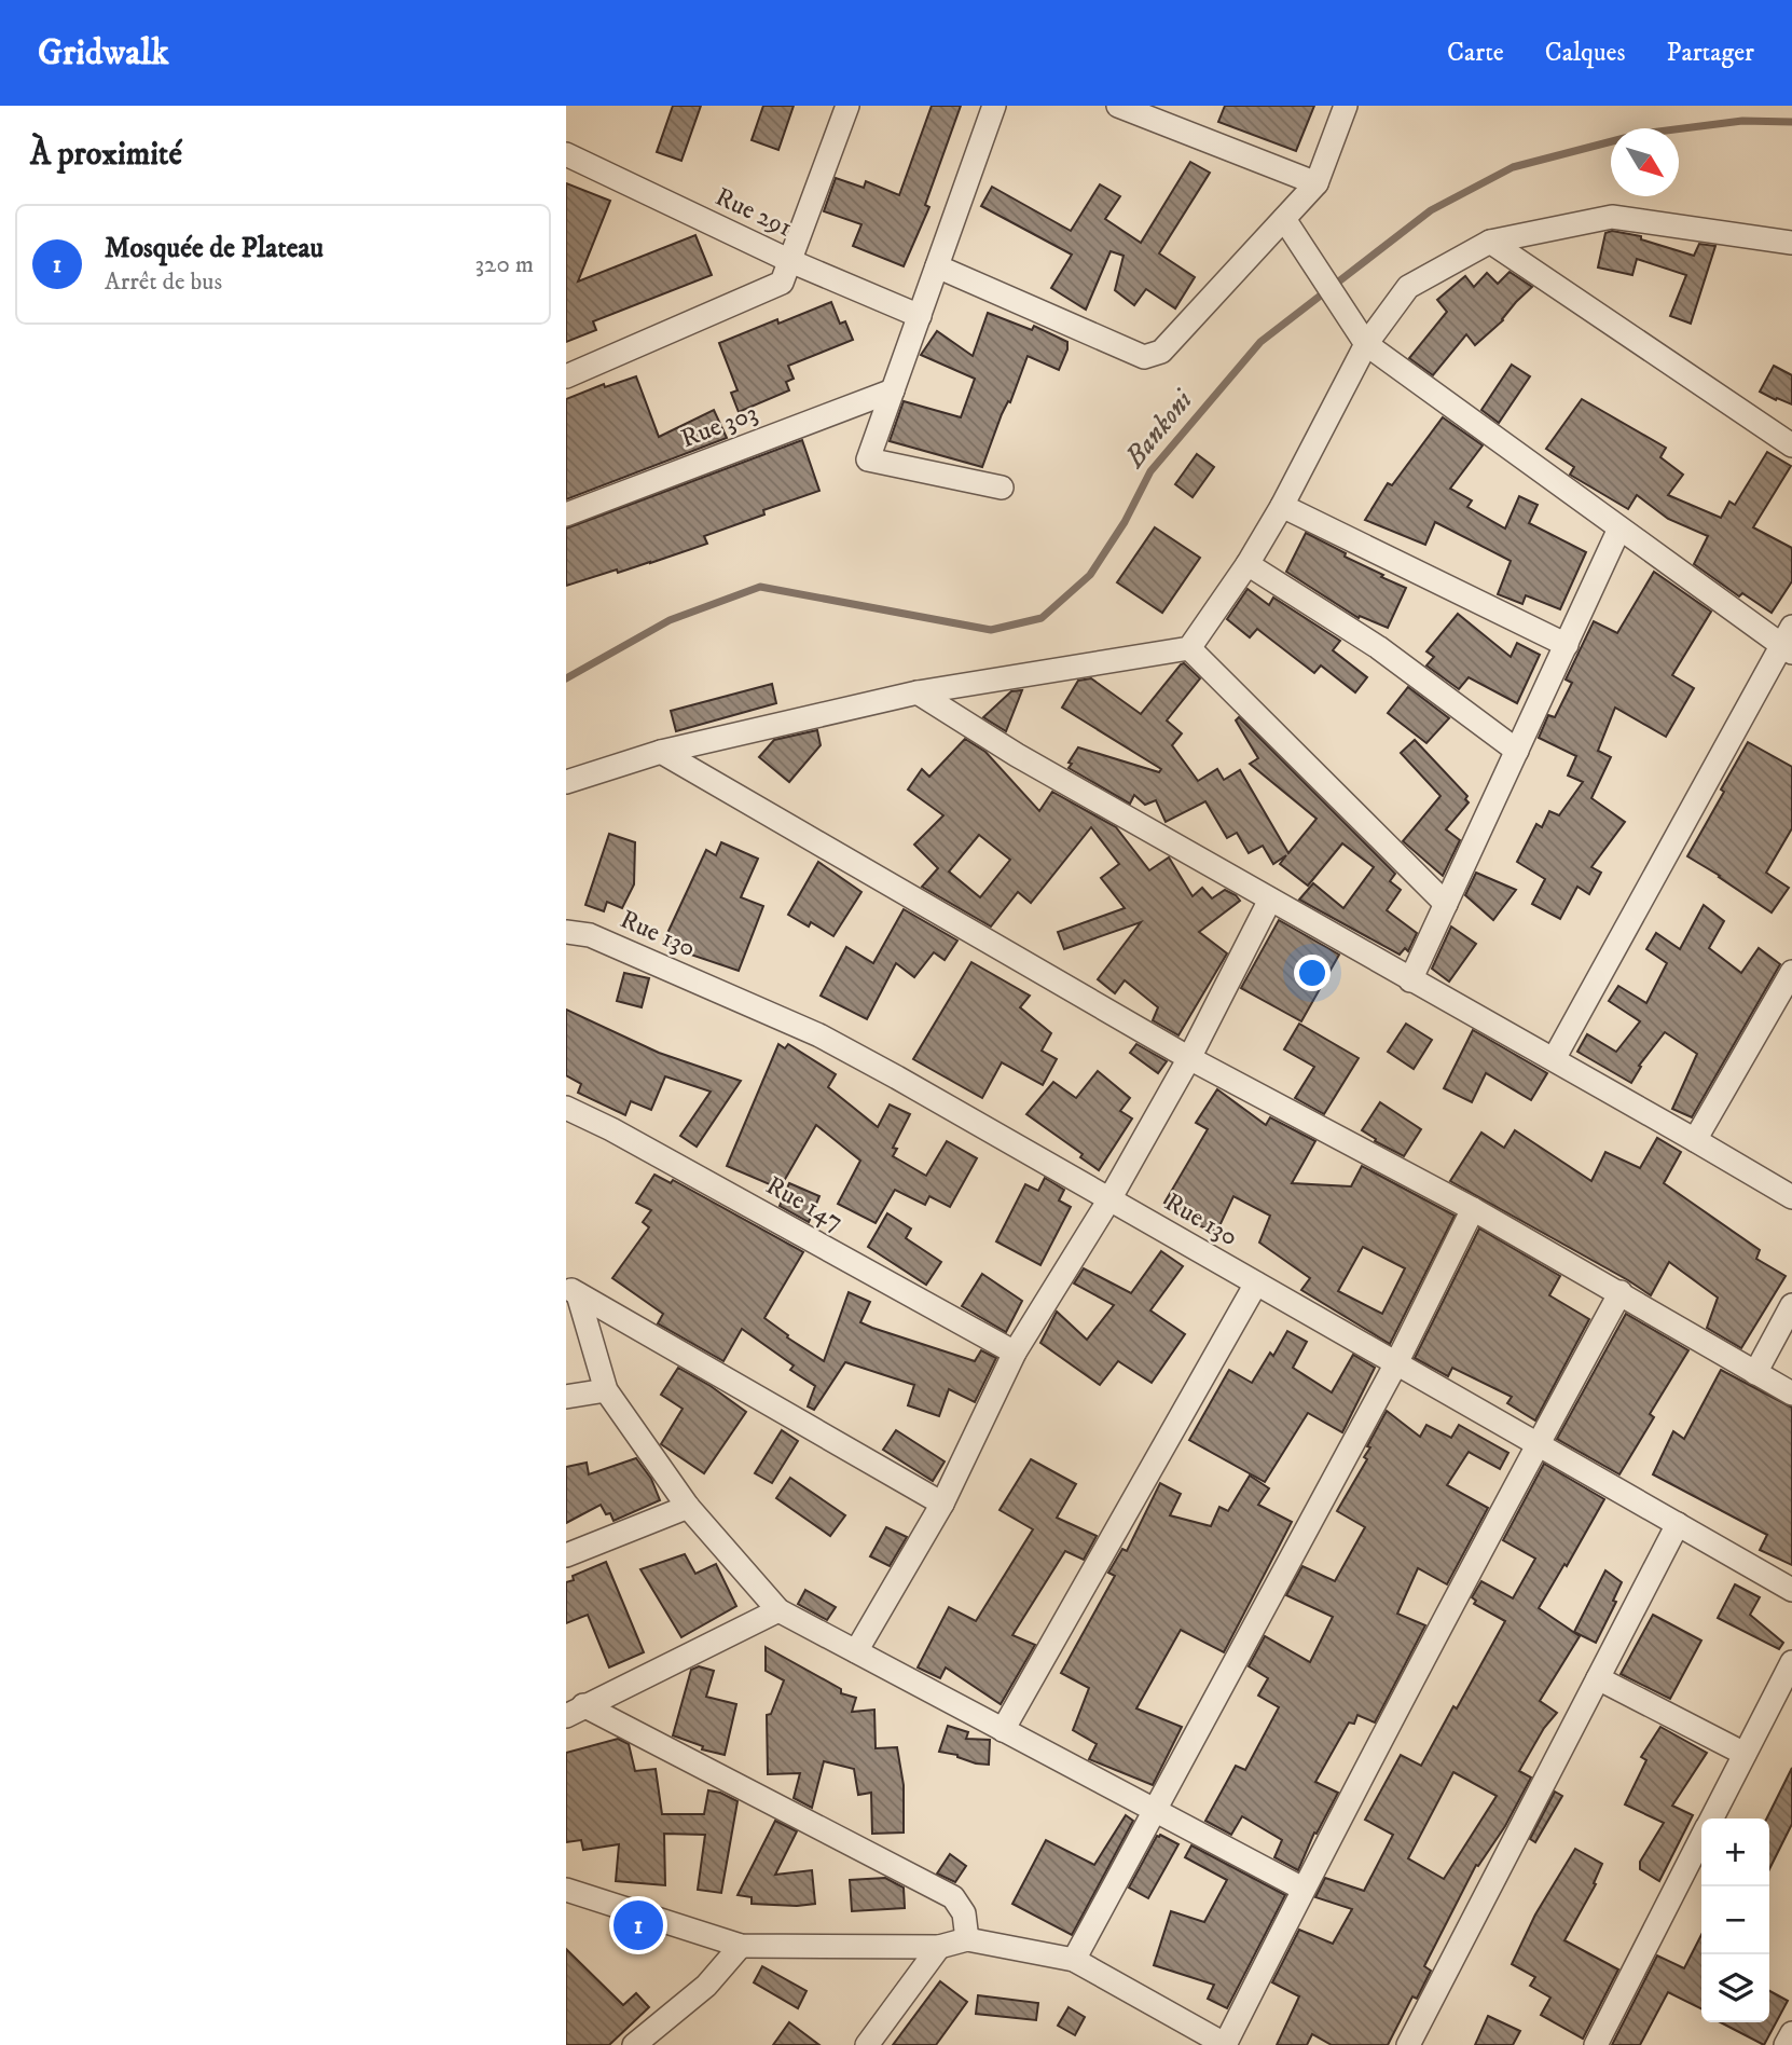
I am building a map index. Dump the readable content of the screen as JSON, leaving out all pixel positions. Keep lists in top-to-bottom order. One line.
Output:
{"streets":{"street":["Rue 291","Rue 303","Rue 130","Rue 147"]},"water":["Bankoni"],"north":"bottom right","page":{"header":"Gridwalk","nav":["Carte","Calques","Partager"],"heading":"À proximité","list":[{"mark":"1","name":"Mosquée de Plateau","note":"Arrêt de bus","value":"320 m"}],"map_buttons":["+","−"],"pins":"1"}}
